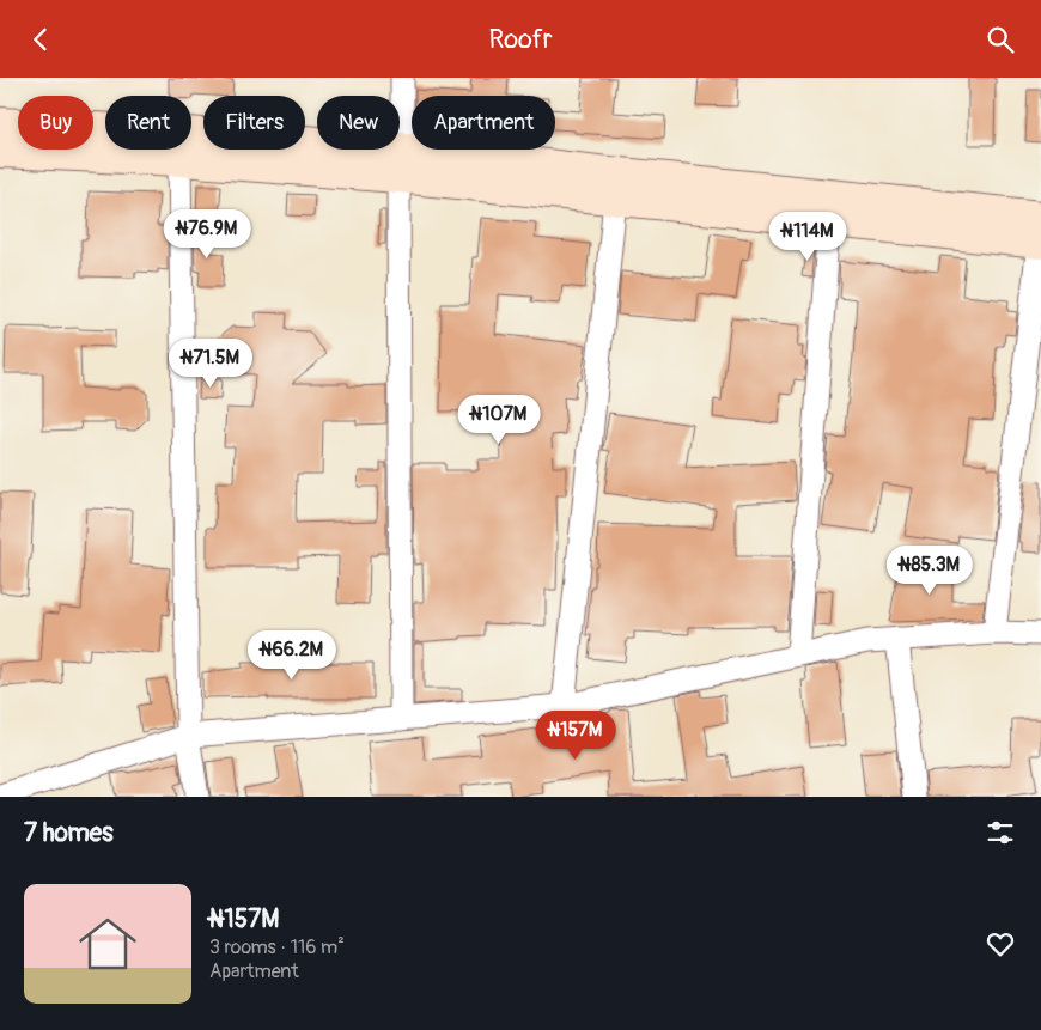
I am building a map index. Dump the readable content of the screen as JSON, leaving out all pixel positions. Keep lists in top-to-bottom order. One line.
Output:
{"page":{"header":"Roofr","chip":["Buy","Rent","Filters","New","Apartment"],"price":["₦76.9M","₦114M","₦71.5M","₦107M","₦85.3M","₦66.2M","₦157M"],"heading":"7 homes","list":[{"name":"₦157M","note":"3 rooms · 116 m² · Apartment"}]}}
